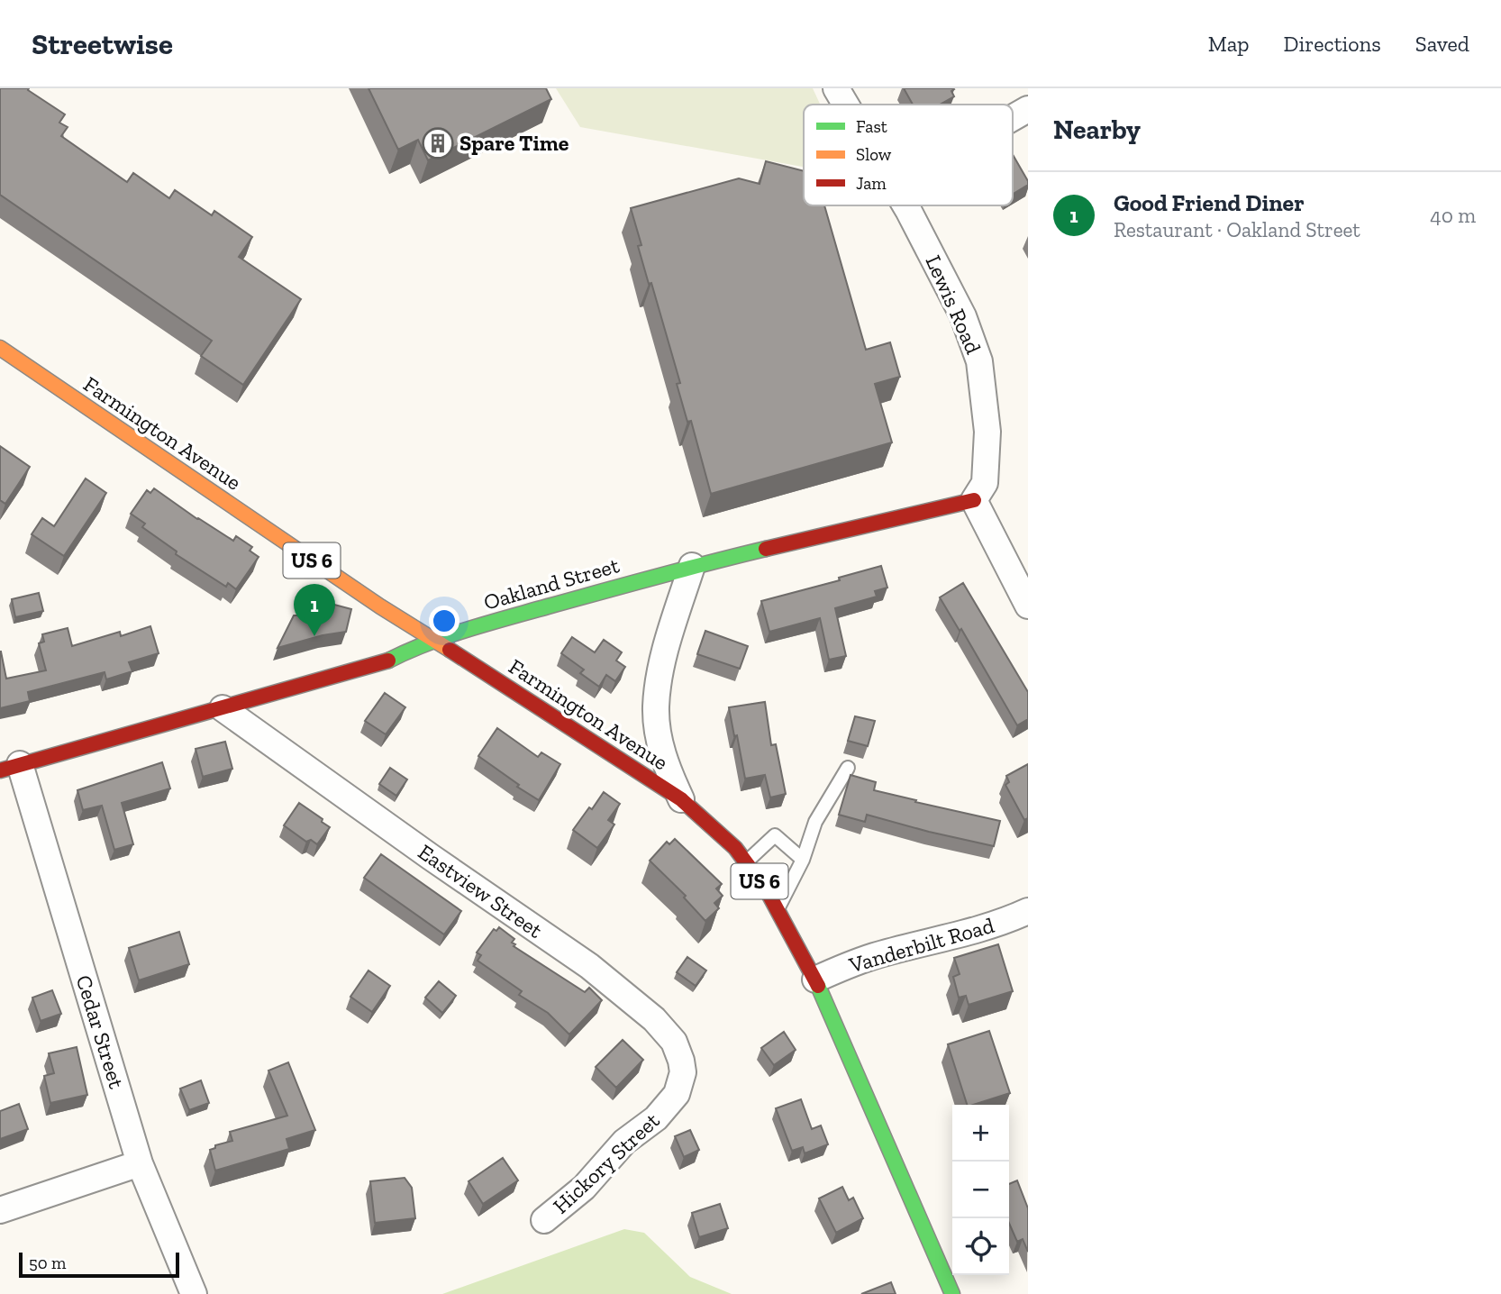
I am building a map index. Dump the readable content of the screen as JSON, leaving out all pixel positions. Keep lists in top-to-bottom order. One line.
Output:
{"streets":{"main road":["Farmington Avenue","US 6","Oakland Street"],"street":["Lewis Road","Eastview Street","Vanderbilt Road","Cedar Street","Hickory Street"]},"crossings":[["Lewis Road","Oakland Street"],["Farmington Avenue","Oakland Street"],["Farmington Avenue","Vanderbilt Road"],["Oakland Street","Eastview Street"],["Oakland Street","Cedar Street"],["Eastview Street","Hickory Street"]],"places":{"building":["Spare Time"]},"legend":["Fast","Slow","Jam"],"scale_bar":"50 m","page":{"header":"Streetwise","nav":["Map","Directions","Saved"],"heading":"Nearby","list":[{"mark":"1","name":"Good Friend Diner","note":"Restaurant · Oakland Street","value":"40 m"}],"pins":"1","map_buttons":["+","−"],"scale":"50 m"}}
